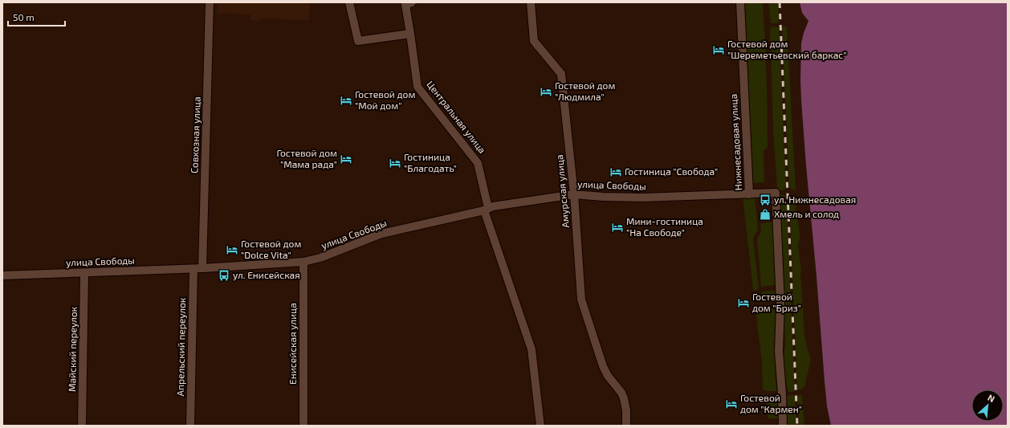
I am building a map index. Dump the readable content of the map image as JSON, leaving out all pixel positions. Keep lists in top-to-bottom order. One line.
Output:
{"streets":{"street":["Центральная улица","Совхозная улица","Нижнесадовая улица","улица Свободы","Амурская улица","Енисейская улица","Апрельский переулок","Майский переулок"]},"crossings":[["Центральная улица","улица Свободы"],["Совхозная улица","улица Свободы"],["Нижнесадовая улица","улица Свободы"],["улица Свободы","Амурская улица"],["улица Свободы","Енисейская улица"],["улица Свободы","Апрельский переулок"],["улица Свободы","Майский переулок"]],"places":{"hotel":["Гостевой дом \"Шереметьевский баркас\"","Гостевой дом \"Людмила\"","Гостевой дом \"Мой дом\"","Гостевой дом \"Мама рада\"","Гостиница \"Благодать\"","Гостиница \"Свобода\"","Мини-гостиница \"На Свободе\"","Гостевой дом \"Dolce Vita\"","Гостевой дом \"Бриз\"","Гостевой дом \"Кармен\""],"bus stop":["ул. Нижнесадовая","ул. Енисейская"],"shop":["Хмель и солод"]},"scale_bar":"50 m","north":"top right"}
